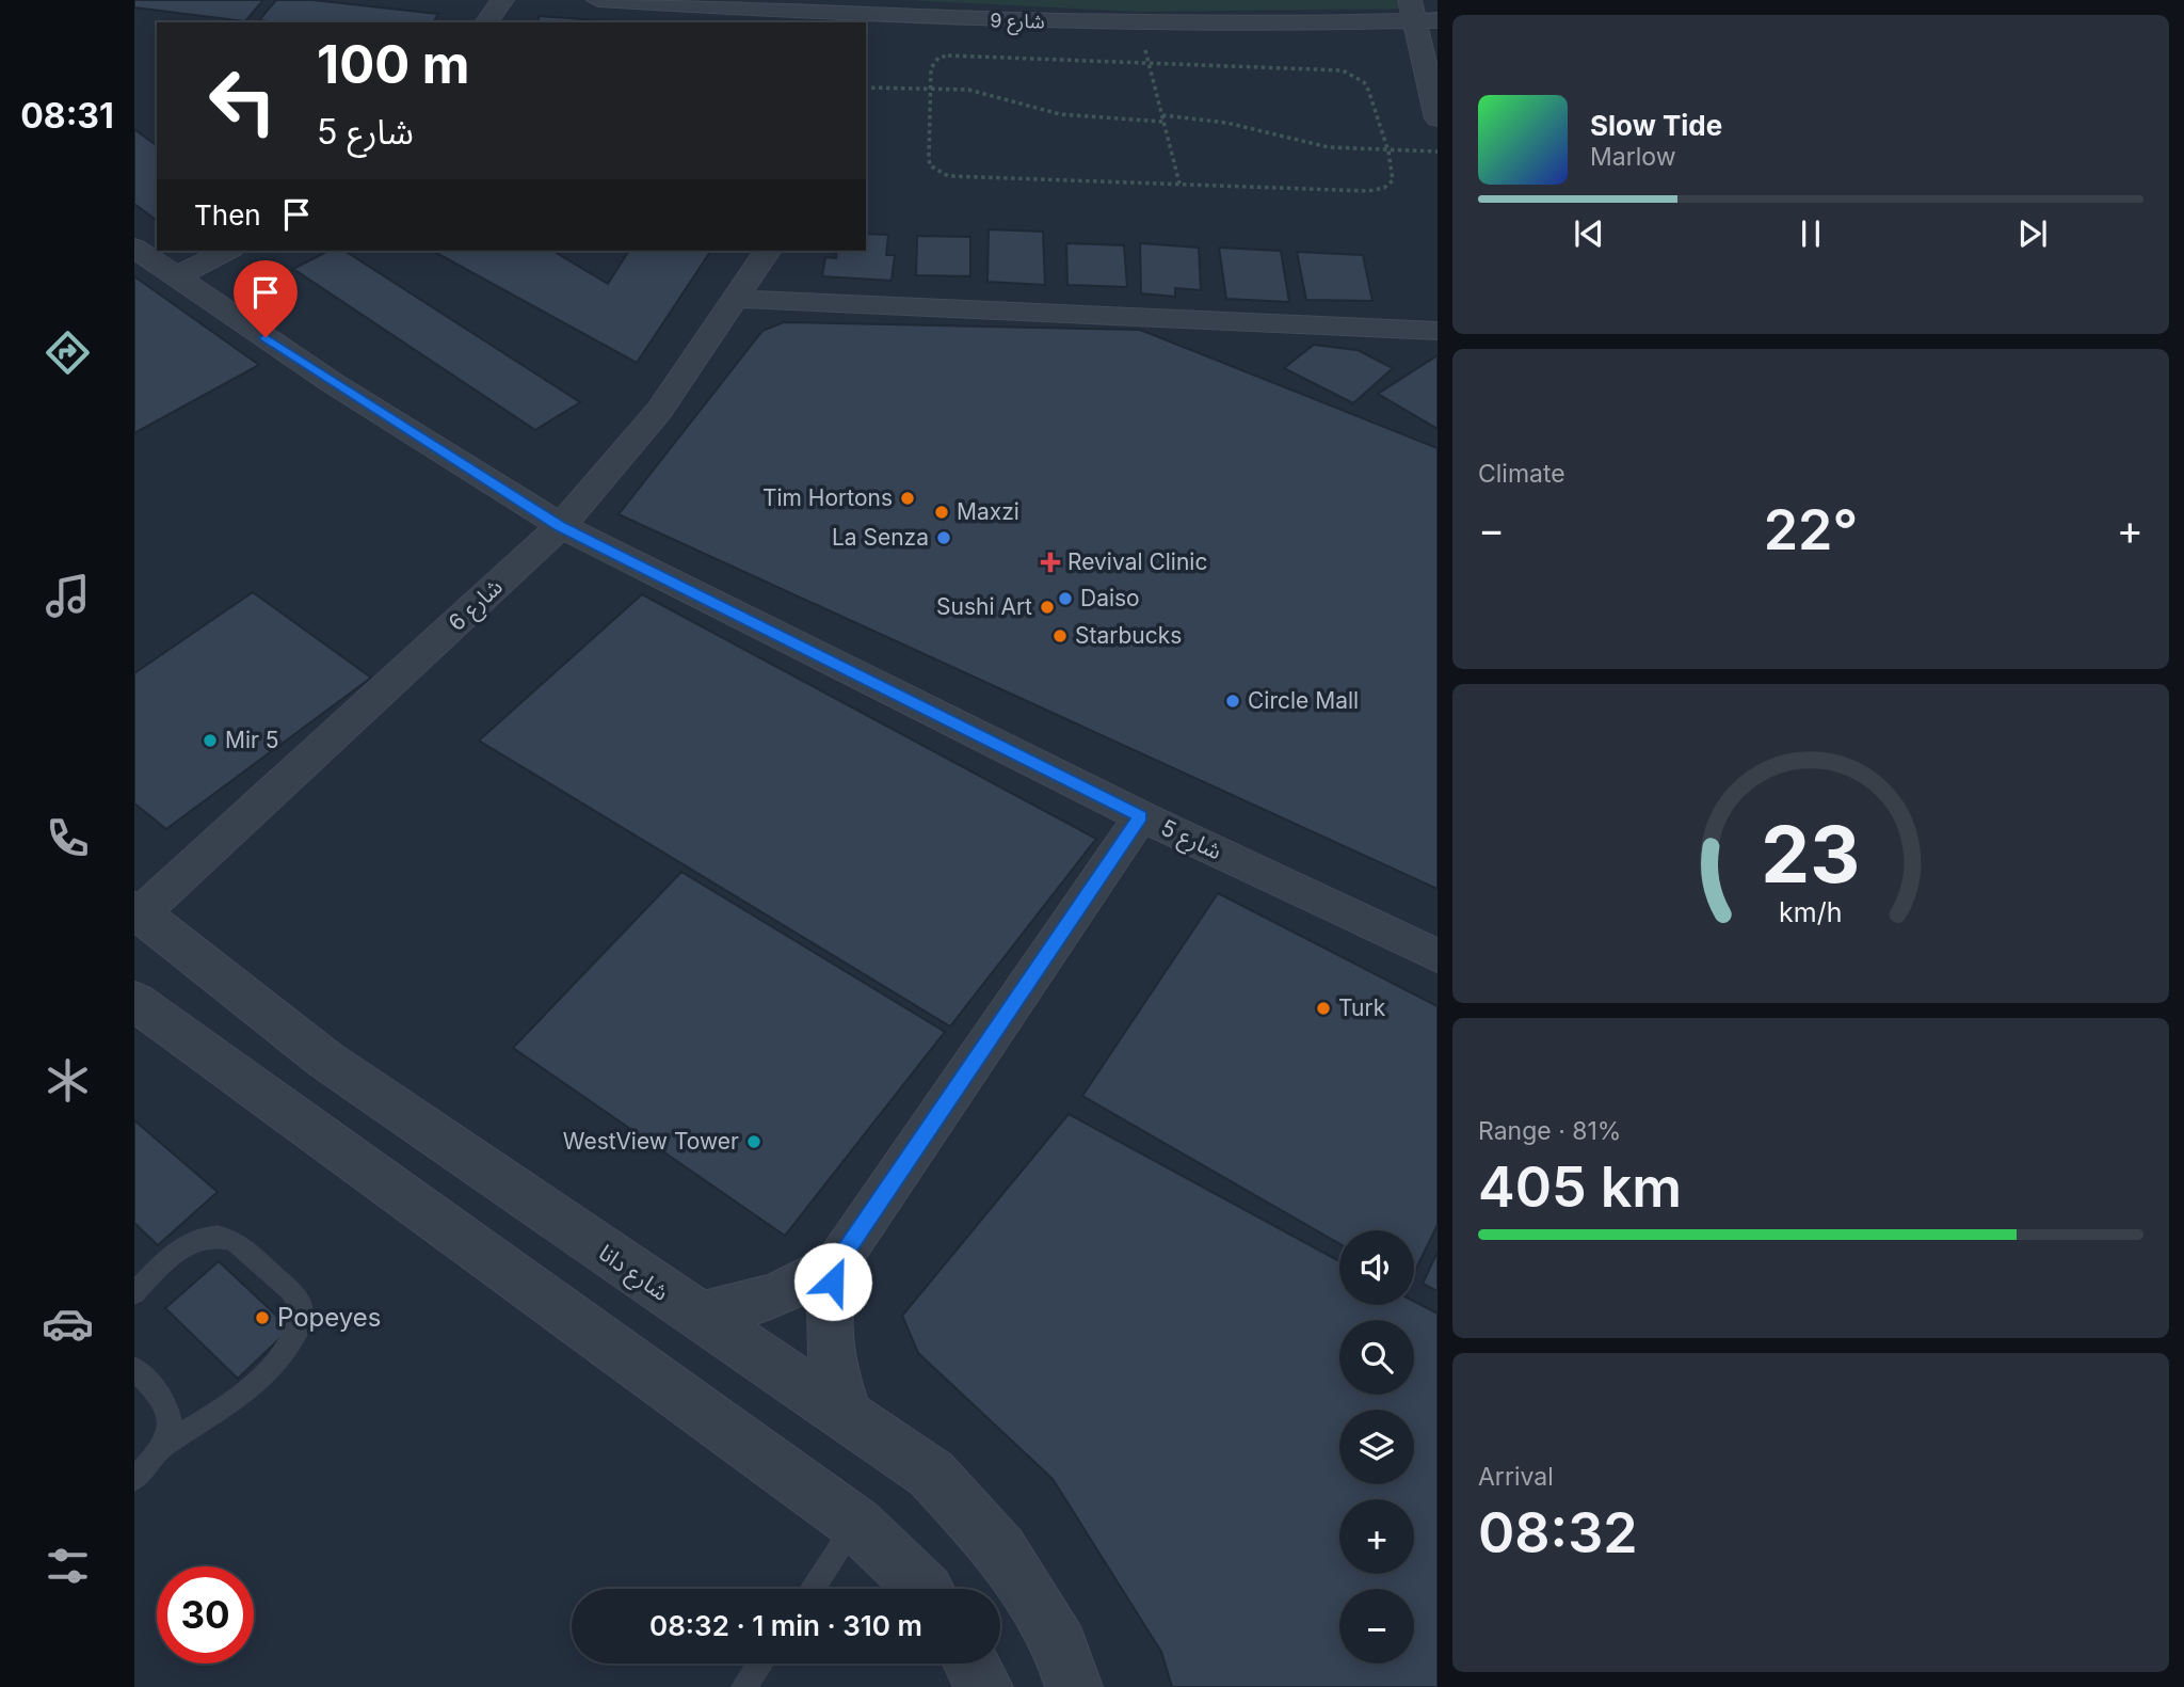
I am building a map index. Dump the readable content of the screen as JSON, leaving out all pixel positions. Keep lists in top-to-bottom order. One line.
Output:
{"streets":{"street":["شارع 9","شارع 6","شارع 5","شارع دانا"]},"crossings":[["شارع 6","شارع 5"],["شارع 6","شارع دانا"]],"places":{"other":["Tim Hortons","Maxzi","La Senza","Daiso","Sushi Art","Starbucks","Circle Mall","Mir 5","Turk","WestView Tower","Popeyes"],"health":["Revival Clinic"]},"page":{"tabs":"08:31","turn":["100 m","شارع 5"],"song":["Slow Tide","Marlow"],"then":"Then","tile":["Climate",["Range · 81%","405 km"],["Arrival","08:32"]],"heat":["−","22°","+"],"map_buttons":["+","−"],"limit":"30","trip":"08:32 · 1 min · 310 m","gauge":["23","km/h"]}}
